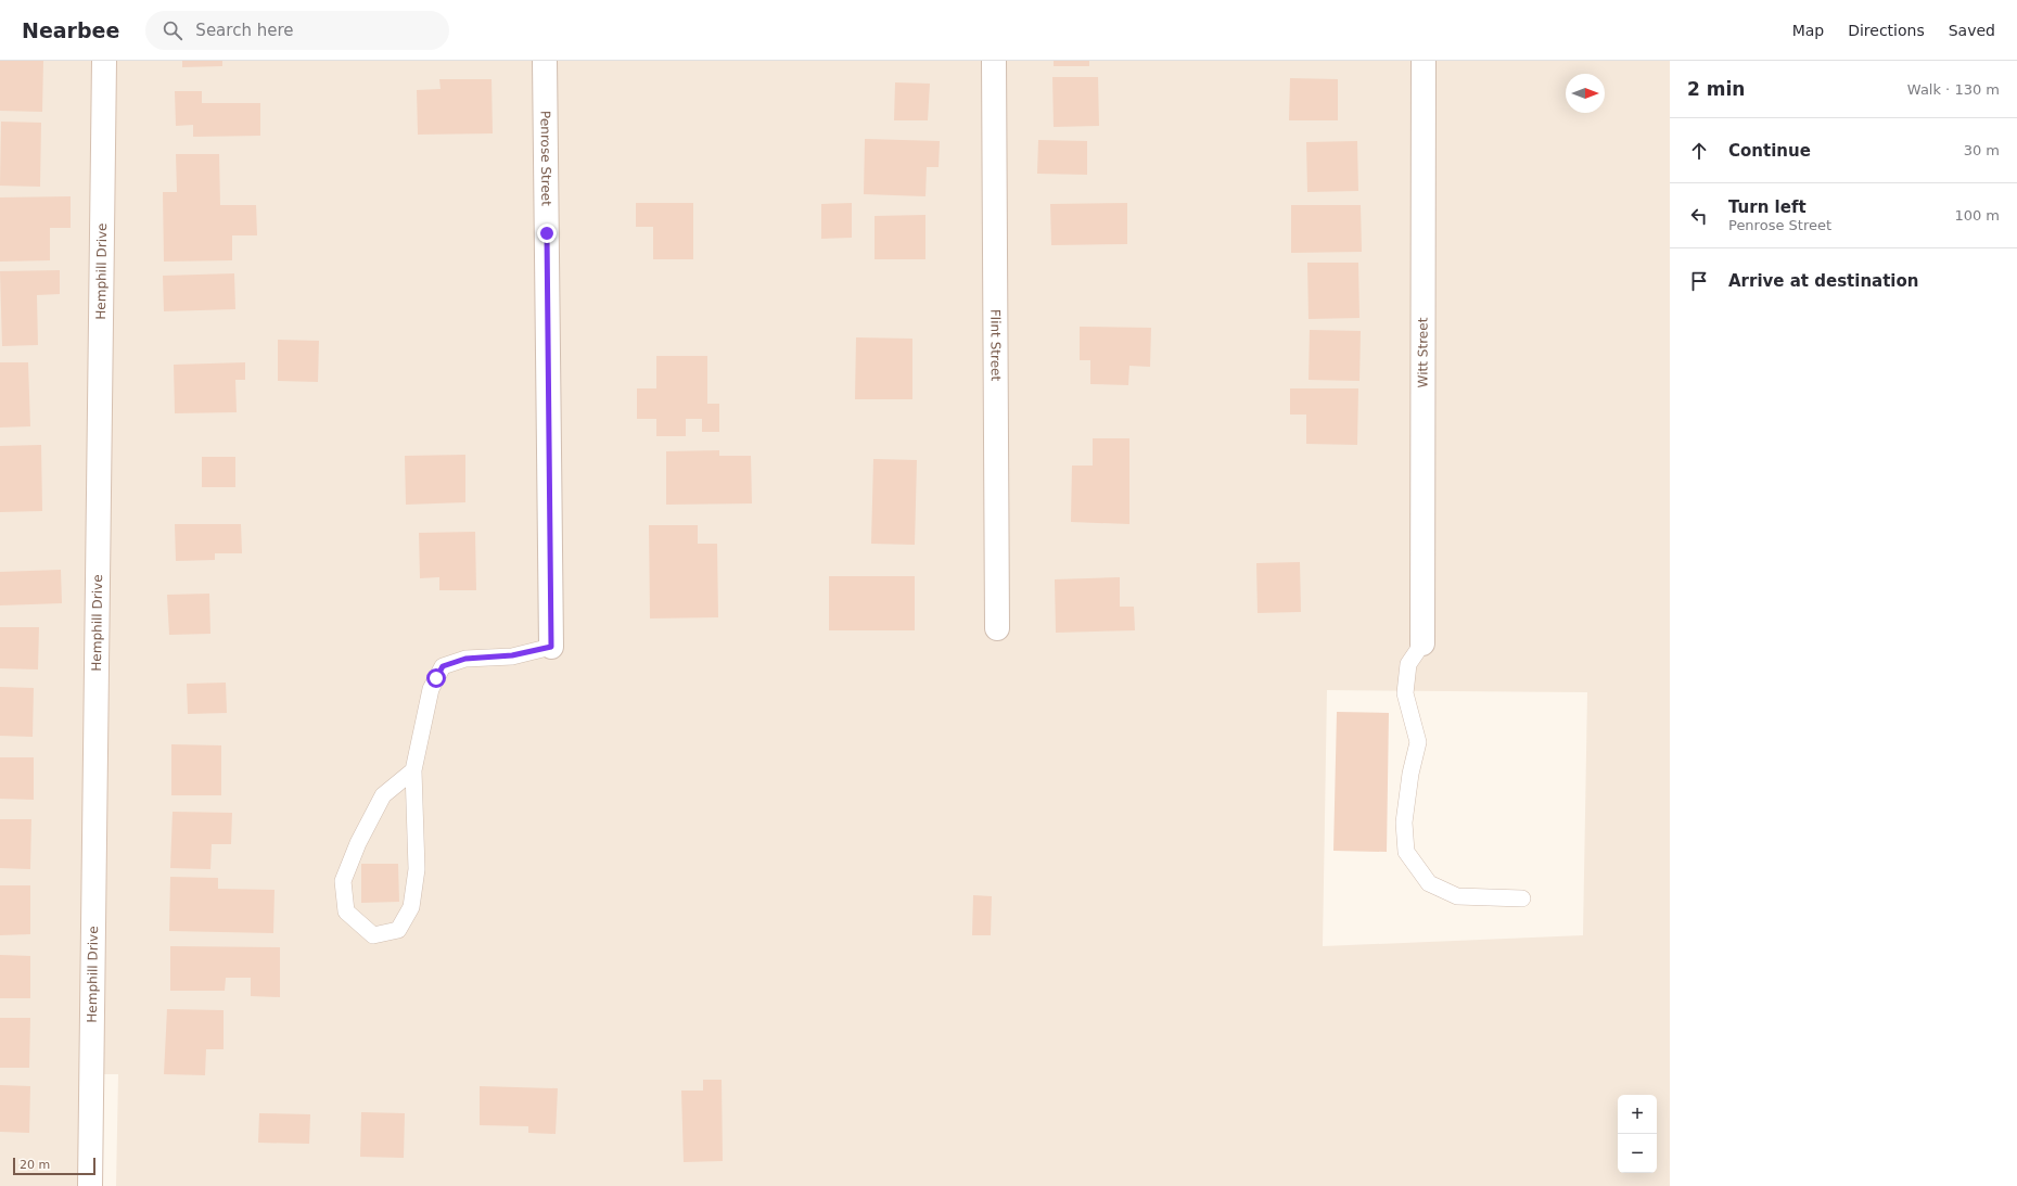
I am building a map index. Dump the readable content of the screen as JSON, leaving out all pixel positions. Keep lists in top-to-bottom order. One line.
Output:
{"streets":{"street":["Penrose Street","Hemphill Drive","Flint Street","Witt Street"]},"scale_bar":"20 m","north":"right","page":{"header":"Nearbee","search":"Search here","nav":["Map","Directions","Saved"],"heading":["2 min","Walk · 130 m"],"list":[["Continue","30 m"],["Turn left","Penrose Street","100 m"],"Arrive at destination"],"map_buttons":["+","−"],"scale":"20 m"}}
